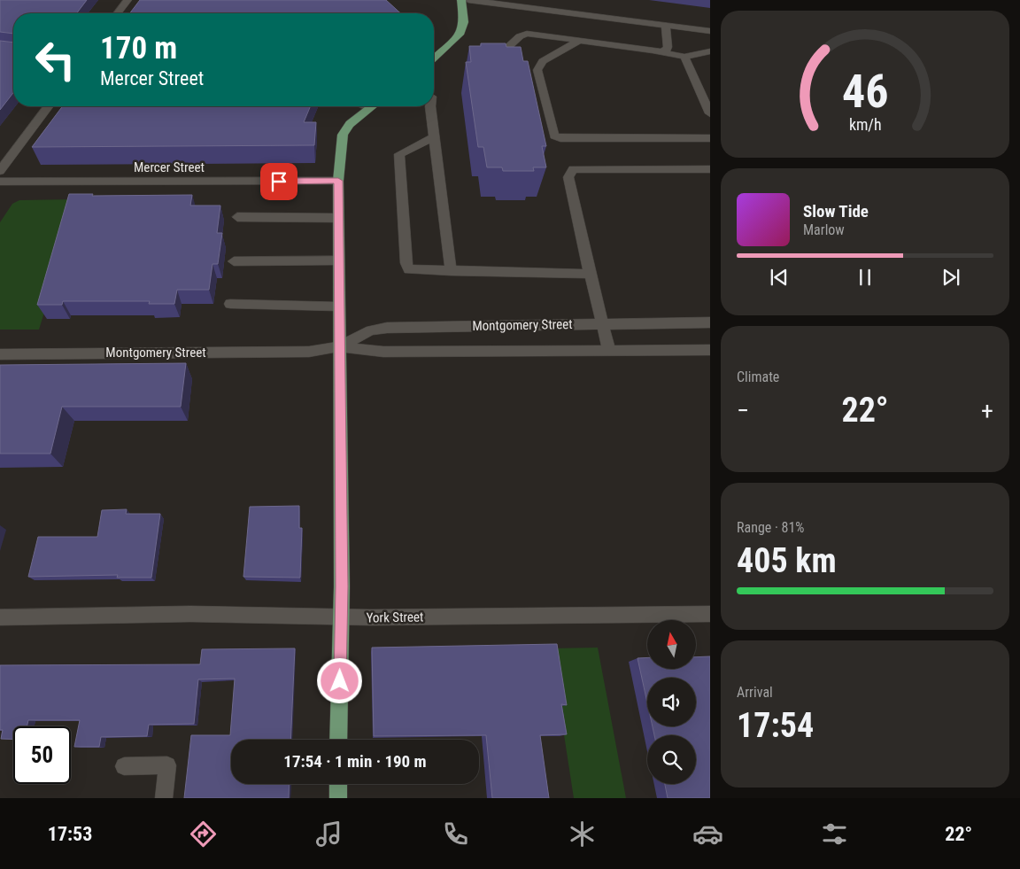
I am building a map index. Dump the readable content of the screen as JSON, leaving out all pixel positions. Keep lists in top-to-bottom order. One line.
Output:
{"streets":{"street":["Mercer Street","Montgomery Street","York Street"]},"north":"top","page":{"turn":["170 m","Mercer Street"],"song":["Slow Tide","Marlow"],"tile":["Climate",["Range · 81%","405 km"],["Arrival","17:54"]],"heat":["−","22°","+"],"limit":"50","trip":"17:54 · 1 min · 190 m","tabs":["17:53","22°"],"gauge":["46","km/h"]}}
